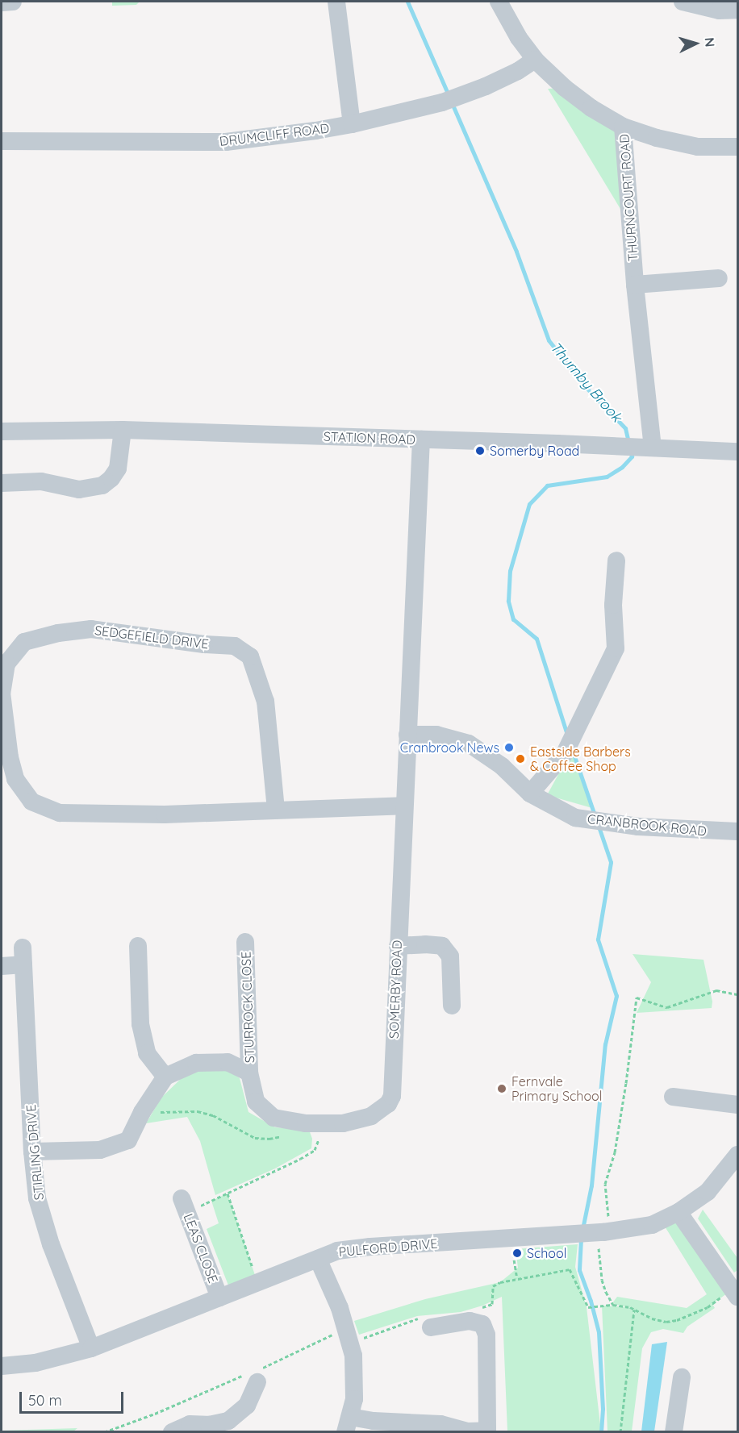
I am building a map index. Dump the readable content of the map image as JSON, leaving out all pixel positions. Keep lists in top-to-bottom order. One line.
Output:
{"streets":{"street":["DRUMCLIFF ROAD","THURNCOURT ROAD","STATION ROAD","SEDGEFIELD DRIVE","CRANBROOK ROAD","SOMERBY ROAD","STURROCK CLOSE","STIRLING DRIVE","PULFORD DRIVE","LEAS CLOSE"]},"crossings":[["DRUMCLIFF ROAD","THURNCOURT ROAD"],["THURNCOURT ROAD","STATION ROAD"],["STATION ROAD","SOMERBY ROAD"],["SEDGEFIELD DRIVE","SOMERBY ROAD"],["CRANBROOK ROAD","SOMERBY ROAD"],["SOMERBY ROAD","STURROCK CLOSE"],["STIRLING DRIVE","PULFORD DRIVE"],["PULFORD DRIVE","LEAS CLOSE"]],"water":["Thurnby Brook"],"places":["Somerby Road","Cranbrook News","Eastside Barbers & Coffee Shop","Fernvale Primary School","School"],"scale_bar":"50 m","north":"right"}
